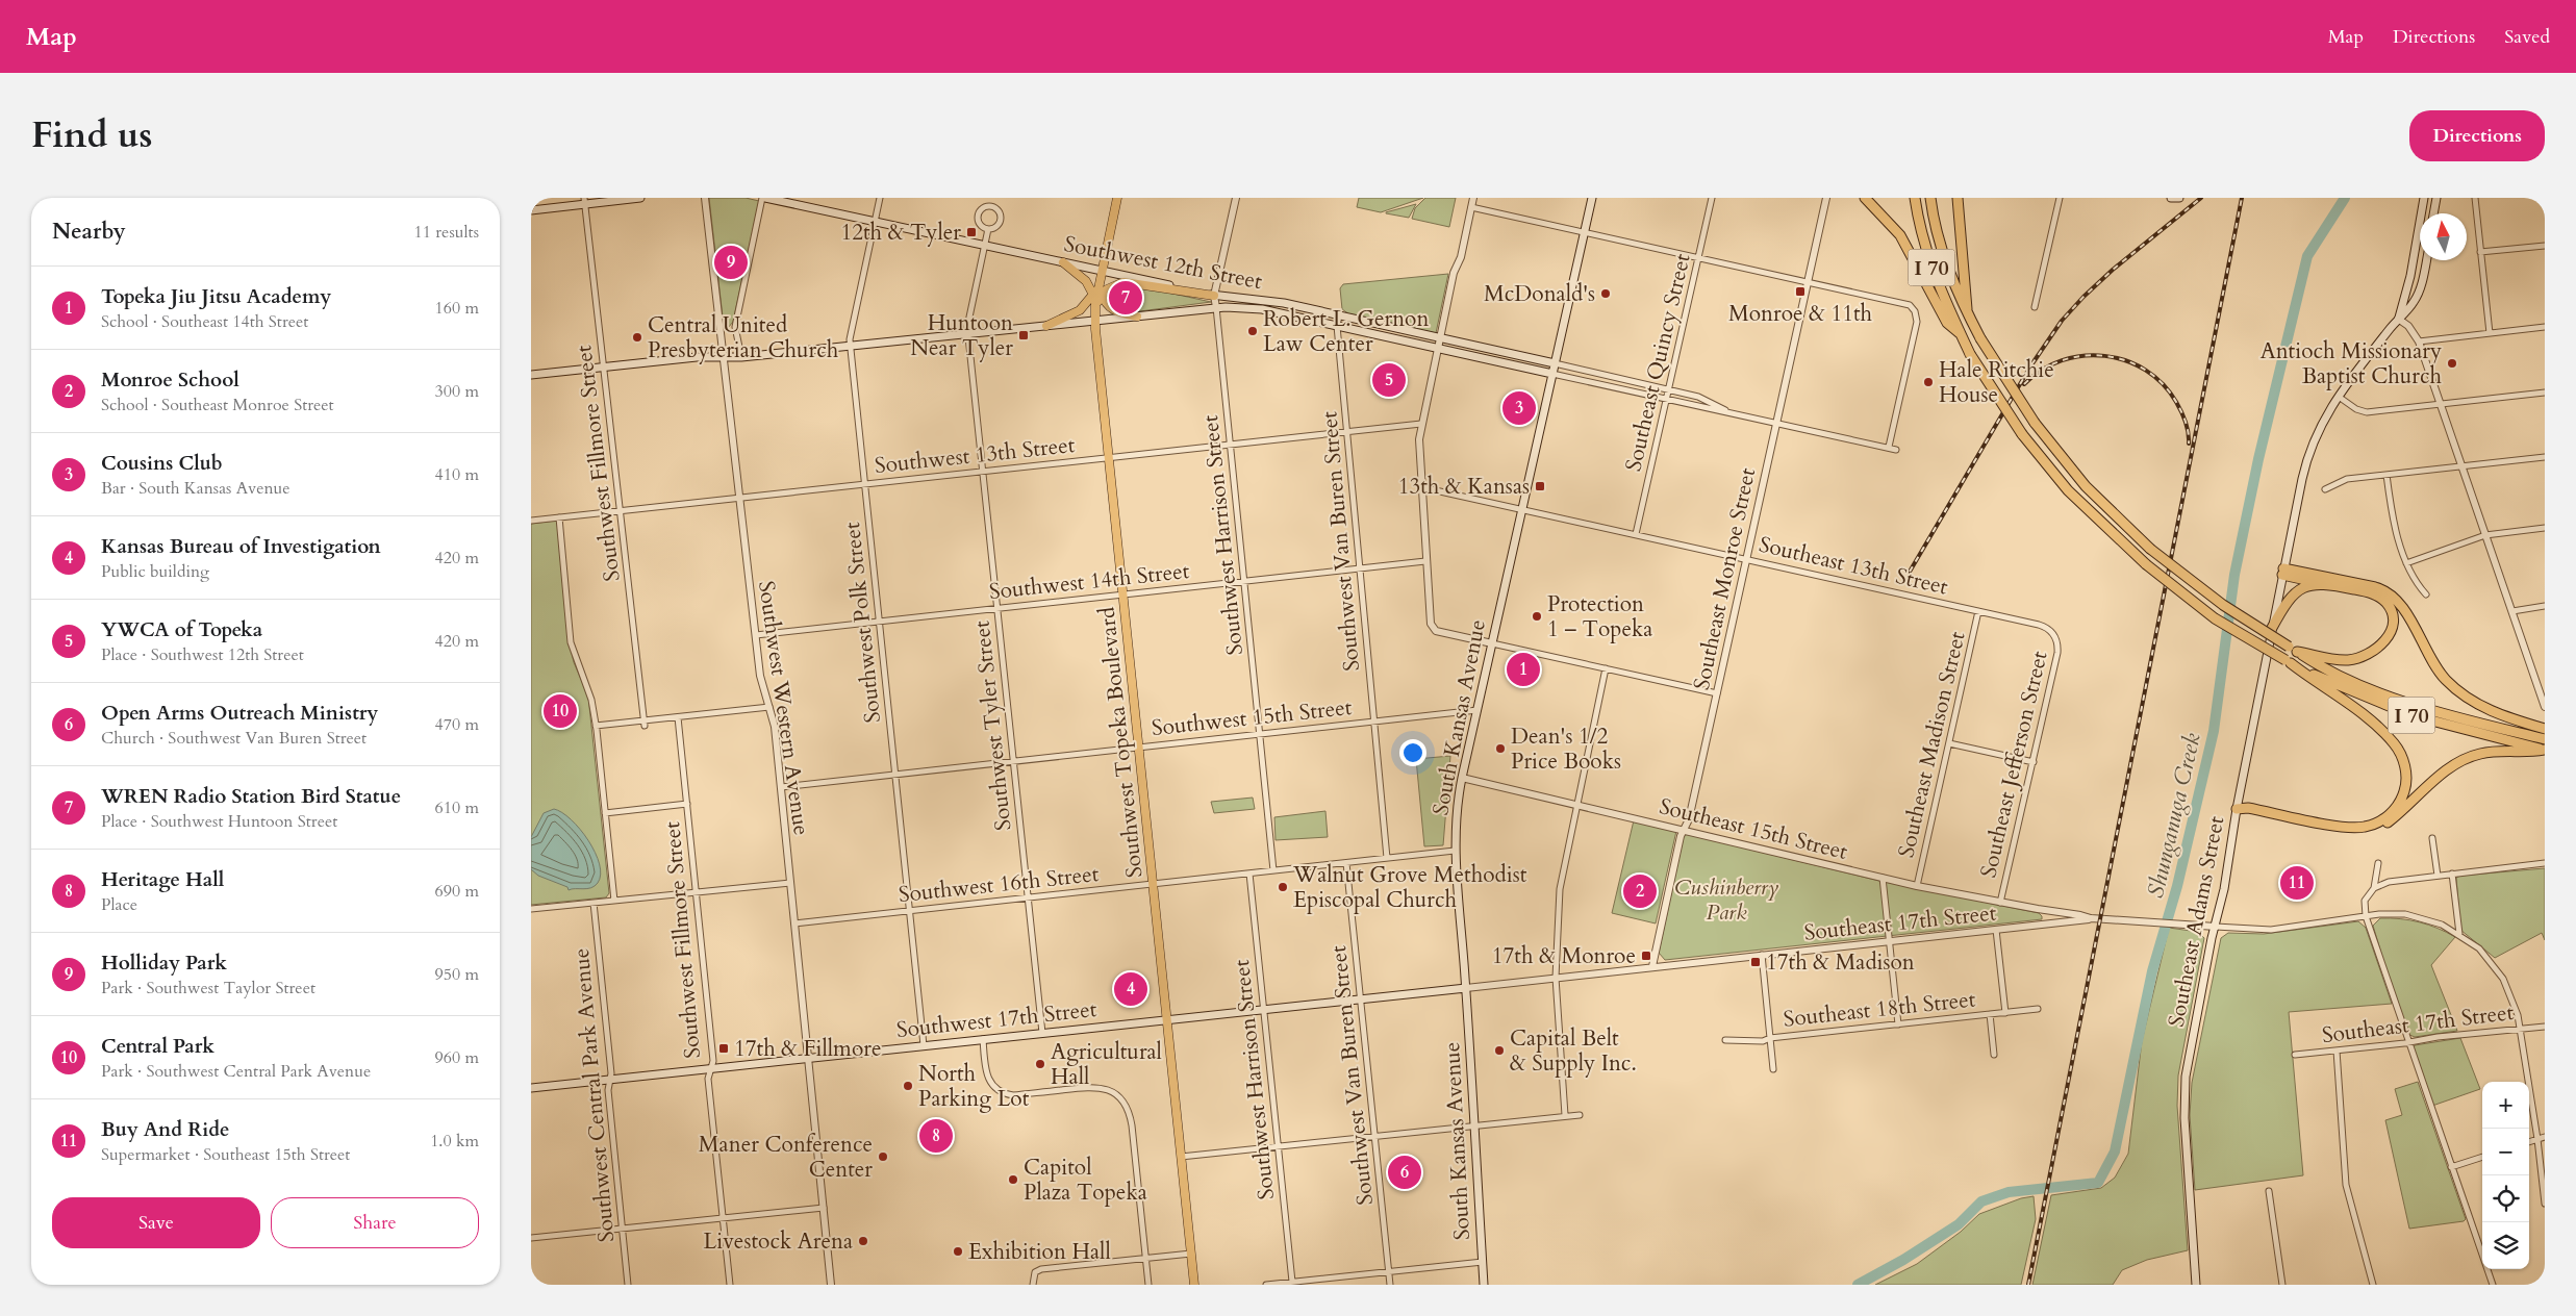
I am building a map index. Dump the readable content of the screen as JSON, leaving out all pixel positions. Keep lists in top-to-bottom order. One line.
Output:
{"streets":{"highway":["I 70"],"main road":["Southwest 12th Street","South Kansas Avenue","Southwest Topeka Boulevard","Southeast Adams Street","Southwest 17th Street"],"street":["Southeast Quincy Street","Southwest 13th Street","Southwest Fillmore Street","Southwest Harrison Street","Southwest Van Buren Street","Southeast 13th Street","Southeast Monroe Street","Southwest 14th Street","Southwest Polk Street","Southwest Western Avenue","Southwest 15th Street","Southwest Tyler Street","Southeast Madison Street","Southeast Jefferson Street","Southeast 15th Street","Southwest 16th Street","Southeast 17th Street","Southeast 18th Street","Southwest Central Park Avenue"]},"crossings":[["Southwest 12th Street","Southwest Fillmore Street"],["Southwest 12th Street","Southwest Harrison Street"],["Southwest 12th Street","Southwest Van Buren Street"],["Southwest 12th Street","Southwest Polk Street"],["Southwest 12th Street","Southwest Western Avenue"],["Southwest 12th Street","South Kansas Avenue"],["Southwest 12th Street","Southwest Tyler Street"],["Southwest 12th Street","Southwest Topeka Boulevard"],["Southeast Quincy Street","Southeast 13th Street"],["Southwest 13th Street","Southwest Fillmore Street"],["Southwest 13th Street","Southwest Harrison Street"],["Southwest 13th Street","Southwest Van Buren Street"],["Southwest 13th Street","Southwest Polk Street"],["Southwest 13th Street","Southwest Western Avenue"],["Southwest 13th Street","Southwest Tyler Street"],["Southwest 13th Street","Southwest Topeka Boulevard"],["Southwest Fillmore Street","Southwest 17th Street"],["Southwest Harrison Street","Southwest 14th Street"],["Southwest Harrison Street","Southwest 15th Street"],["Southwest Harrison Street","Southwest 16th Street"],["Southwest Harrison Street","Southwest 17th Street"],["Southwest Van Buren Street","Southwest 14th Street"],["Southwest Van Buren Street","Southwest 15th Street"],["Southwest Van Buren Street","Southwest 16th Street"],["Southwest Van Buren Street","Southwest 17th Street"],["Southeast 13th Street","Southeast Monroe Street"],["Southeast 13th Street","South Kansas Avenue"],["Southeast 13th Street","Southeast Madison Street"],["Southeast 13th Street","Southeast Jefferson Street"],["Southeast Monroe Street","Southeast 15th Street"],["Southeast Monroe Street","Southeast 17th Street"],["Southwest 14th Street","Southwest Polk Street"],["Southwest 14th Street","Southwest Western Avenue"],["Southwest 14th Street","Southwest Tyler Street"],["Southwest 14th Street","Southwest Topeka Boulevard"],["Southwest Polk Street","Southwest 15th Street"],["Southwest Polk Street","Southwest 16th Street"],["Southwest Polk Street","Southwest 17th Street"],["Southwest Western Avenue","Southwest 15th Street"],["Southwest Western Avenue","Southwest 16th Street"],["Southwest Western Avenue","Southwest 17th Street"],["Southwest 15th Street","South Kansas Avenue"],["Southwest 15th Street","Southwest Tyler Street"],["Southwest 15th Street","Southwest Topeka Boulevard"],["South Kansas Avenue","Southeast 15th Street"],["South Kansas Avenue","Southwest 16th Street"],["South Kansas Avenue","Southeast 17th Street"],["South Kansas Avenue","Southwest 17th Street"],["Southwest Tyler Street","Southwest 16th Street"],["Southwest Tyler Street","Southwest 17th Street"],["Southwest Topeka Boulevard","Southwest 16th Street"],["Southwest Topeka Boulevard","Southwest 17th Street"],["Southeast Madison Street","Southeast 15th Street"],["Southeast Jefferson Street","Southeast 15th Street"],["Southeast 15th Street","Southeast Adams Street"],["Southeast 15th Street","Southeast 17th Street"],["Southeast 17th Street","Southwest 17th Street"],["Southwest 17th Street","Southwest Central Park Avenue"]],"water":["Shunganuga Creek"],"parks":["Cushinberry Park"],"places":{"transit":["12th & Tyler","Monroe & 11th","Huntoon Near Tyler","13th & Kansas","17th & Monroe","17th & Madison","17th & Fillmore"],"other":["McDonald's","Robert L. Gernon Law Center","Central United Presbyterian Church","Antioch Missionary Baptist Church","Hale Ritchie House","Protection 1 – Topeka","Dean's 1/2 Price Books","Walnut Grove Methodist Episcopal Church","Capital Belt & Supply Inc.","Agricultural Hall","North Parking Lot","Maner Conference Center","Capitol Plaza Topeka","Livestock Arena","Exhibition Hall"]},"north":"top","page":{"header":"Map","nav":["Map","Directions","Saved"],"title":"Find us","buttons":["Directions",["Save","Share"]],"heading":["Nearby","11 results"],"pins":["9","7","5","3","1","10","11","2","4","8","6"],"list":[{"mark":"1","name":"Topeka Jiu Jitsu Academy","note":"School · Southeast 14th Street","value":"160 m"},{"mark":"2","name":"Monroe School","note":"School · Southeast Monroe Street","value":"300 m"},{"mark":"3","name":"Cousins Club","note":"Bar · South Kansas Avenue","value":"410 m"},{"mark":"4","name":"Kansas Bureau of Investigation","note":"Public building","value":"420 m"},{"mark":"5","name":"YWCA of Topeka","note":"Place · Southwest 12th Street","value":"420 m"},{"mark":"6","name":"Open Arms Outreach Ministry","note":"Church · Southwest Van Buren Street","value":"470 m"},{"mark":"7","name":"WREN Radio Station Bird Statue","note":"Place · Southwest Huntoon Street","value":"610 m"},{"mark":"8","name":"Heritage Hall","note":"Place","value":"690 m"},{"mark":"9","name":"Holliday Park","note":"Park · Southwest Taylor Street","value":"950 m"},{"mark":"10","name":"Central Park","note":"Park · Southwest Central Park Avenue","value":"960 m"},{"mark":"11","name":"Buy And Ride","note":"Supermarket · Southeast 15th Street","value":"1.0 km"}],"map_buttons":["+","−"]}}
